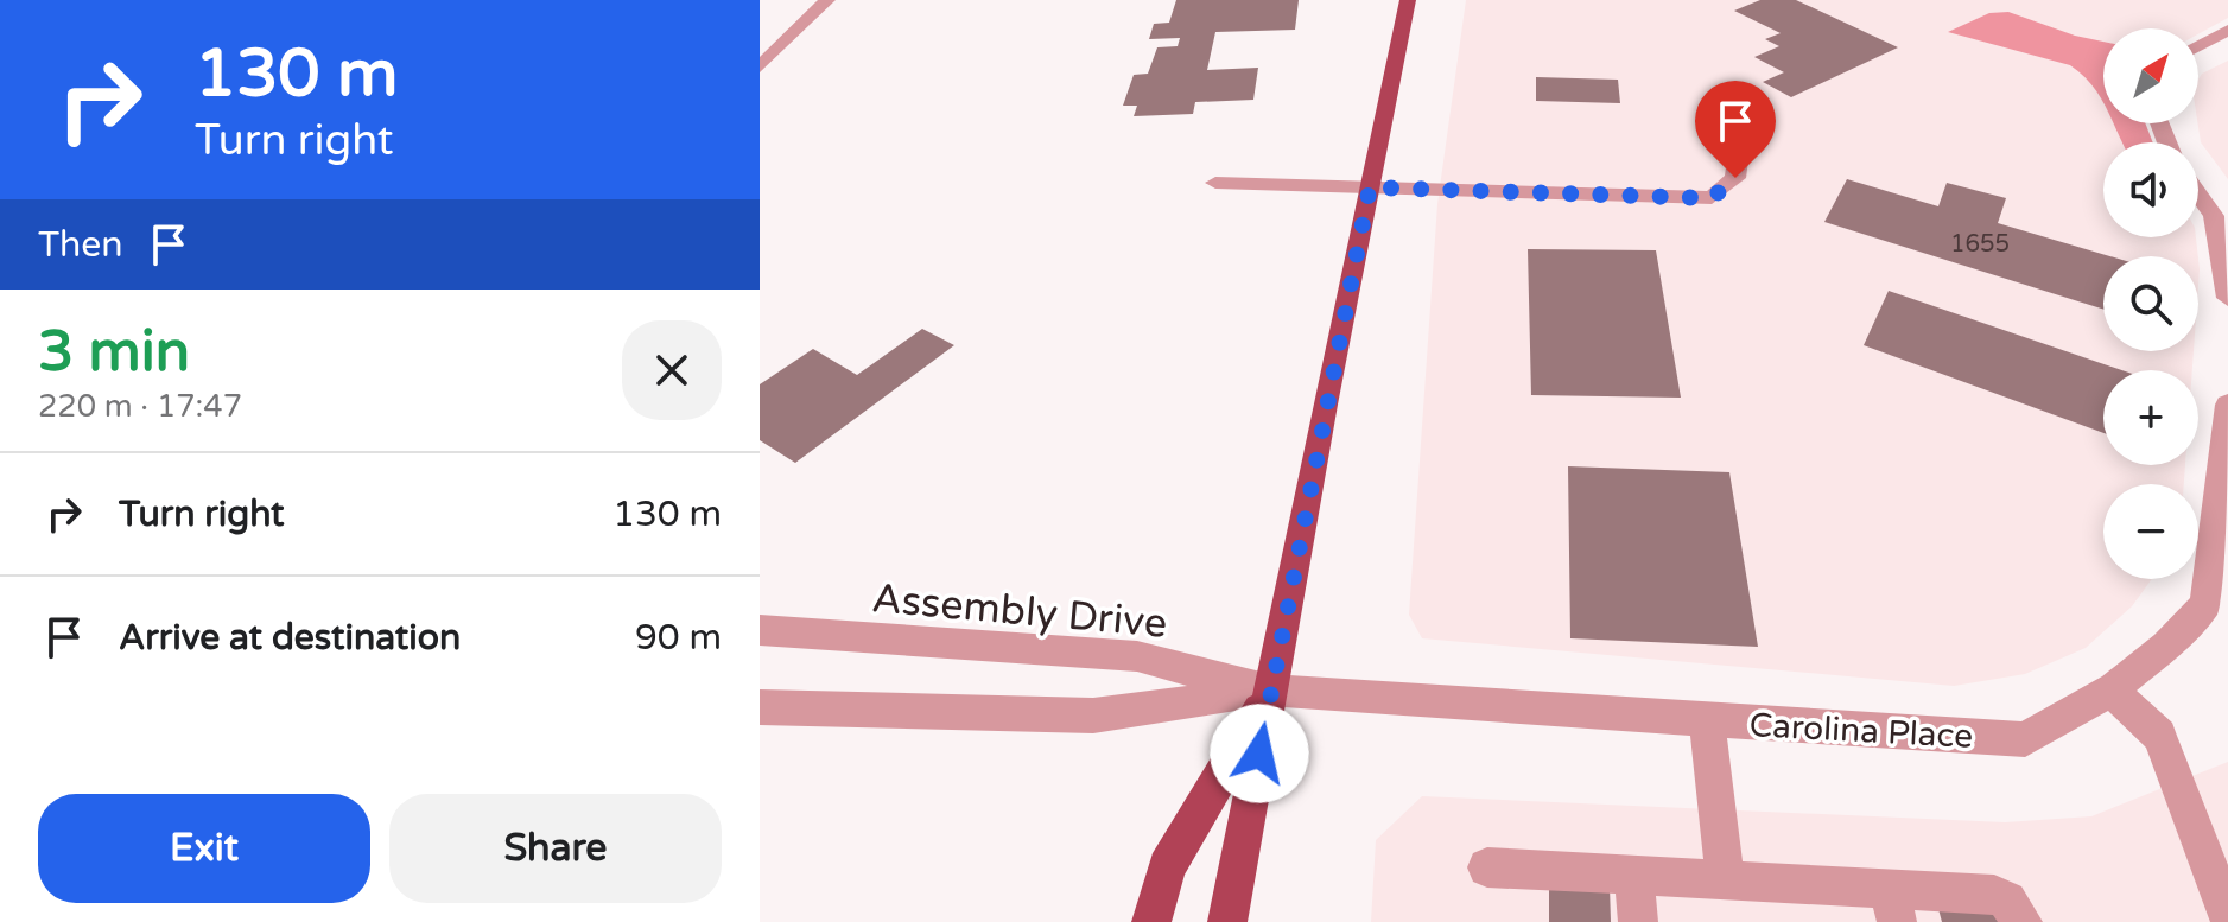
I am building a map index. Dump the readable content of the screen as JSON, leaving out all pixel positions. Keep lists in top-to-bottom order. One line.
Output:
{"streets":{"street":["Assembly Drive","Carolina Place"]},"crossings":[["Assembly Drive","Carolina Place"]],"house_numbers":["1655"],"north":"top right","page":{"turn":["130 m","Turn right"],"map_buttons":["+","−"],"then":"Then","heading":["3 min","220 m · 17:47"],"list":[{"name":"Turn right","value":"130 m"},{"name":"Arrive at destination","value":"90 m"}],"buttons":["Exit","Share"]}}
